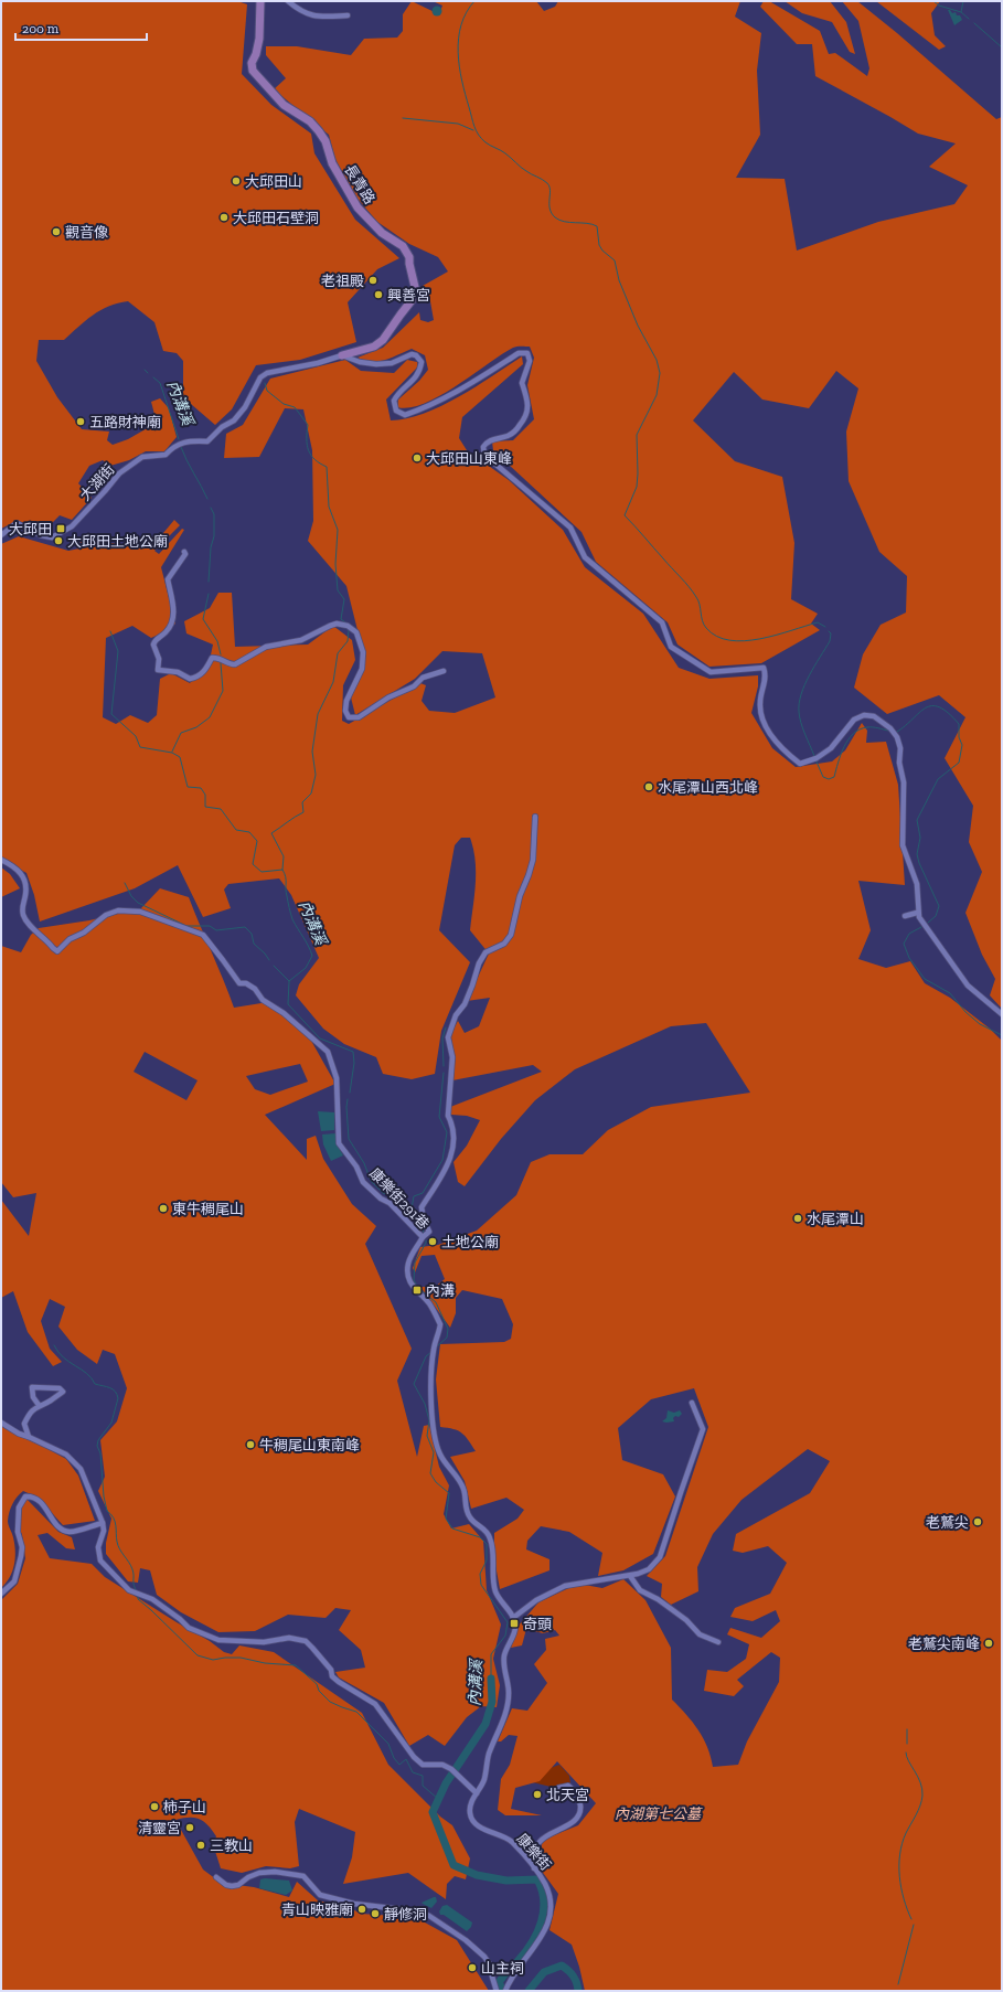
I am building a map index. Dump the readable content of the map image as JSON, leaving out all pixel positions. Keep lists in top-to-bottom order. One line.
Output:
{"streets":{"street":["長青路","大湖街","康樂街291巷","康樂街"]},"crossings":[["長青路","大湖街"],["康樂街291巷","康樂街"]],"water":["內溝溪"],"parks":["內湖第七公墓"],"places":{"other":["大邱田山","大邱田石壁洞","觀音像","老祖殿","興善宮","五路財神廟","大邱田山東峰","大邱田土地公廟","水尾潭山西北峰","東牛稠尾山","水尾潭山","土地公廟","牛稠尾山東南峰","老鷲尖","老鷲尖南峰","北天宮","柿子山","清靈宮","三教山","青山映雅廟","靜修洞","山主祠"],"transit":["大邱田","內溝","奇頭"]},"scale_bar":"200 m"}
